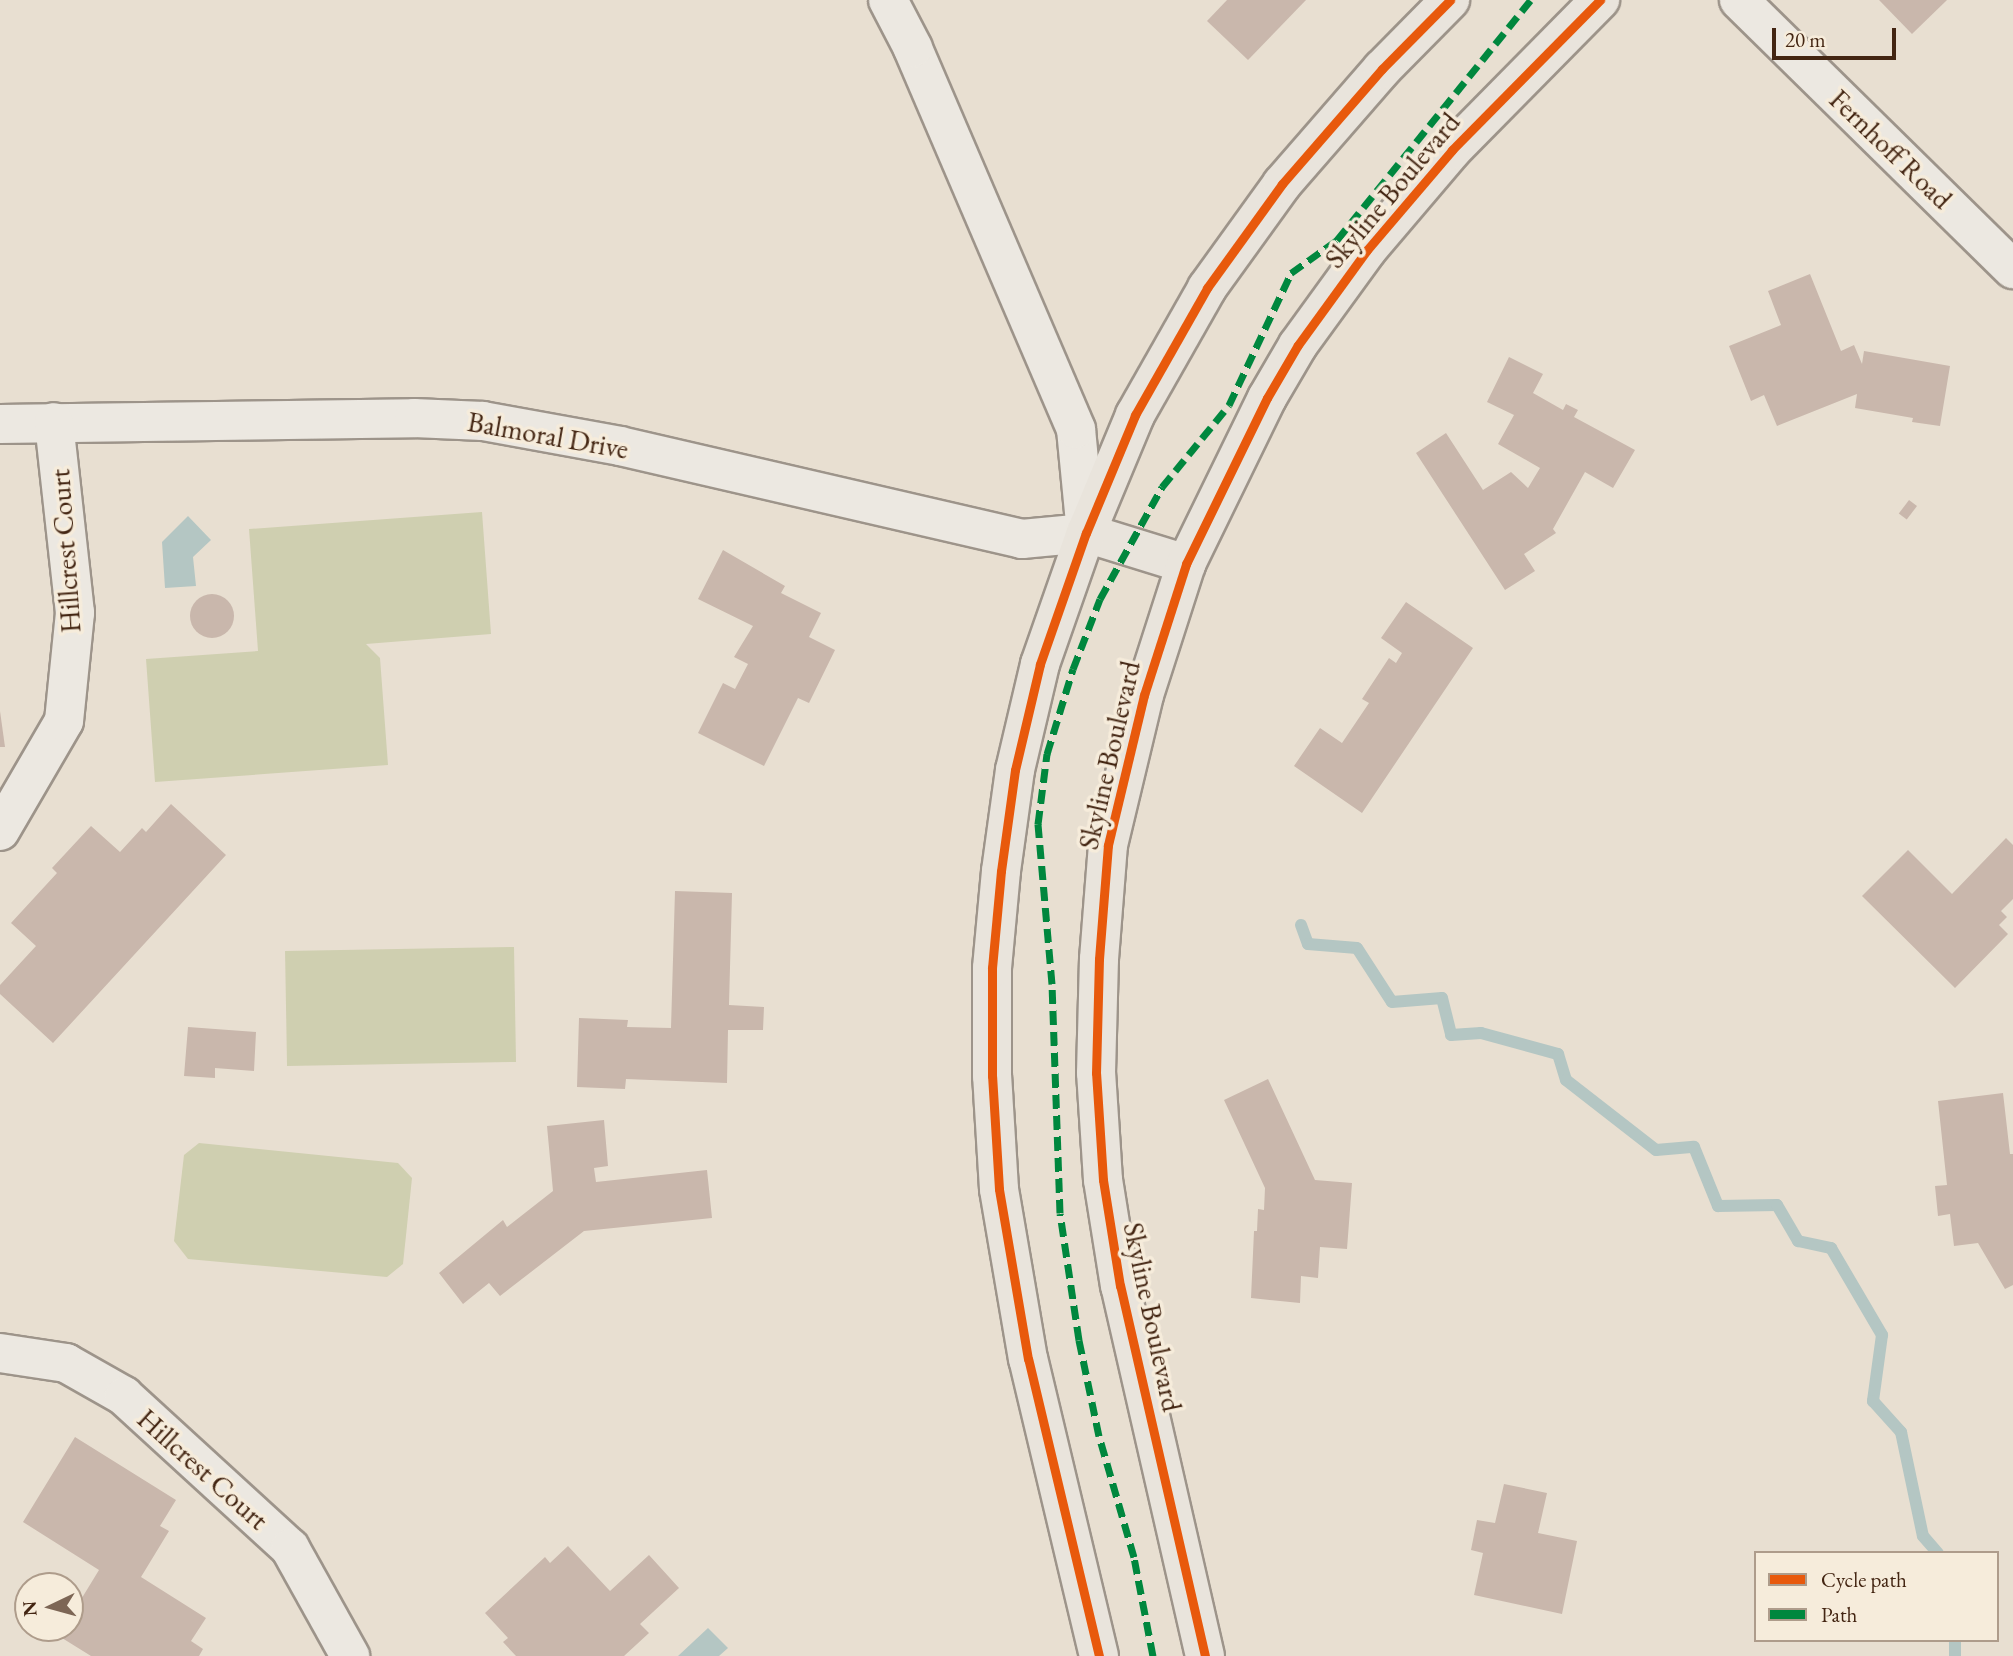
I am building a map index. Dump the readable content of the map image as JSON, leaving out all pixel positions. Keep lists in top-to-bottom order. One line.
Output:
{"streets":{"main road":["Skyline Boulevard"],"street":["Fernhoff Road","Balmoral Drive","Hillcrest Court"]},"crossings":[["Balmoral Drive","Hillcrest Court"]],"legend":["Cycle path","Path"],"scale_bar":"20 m","north":"left"}
